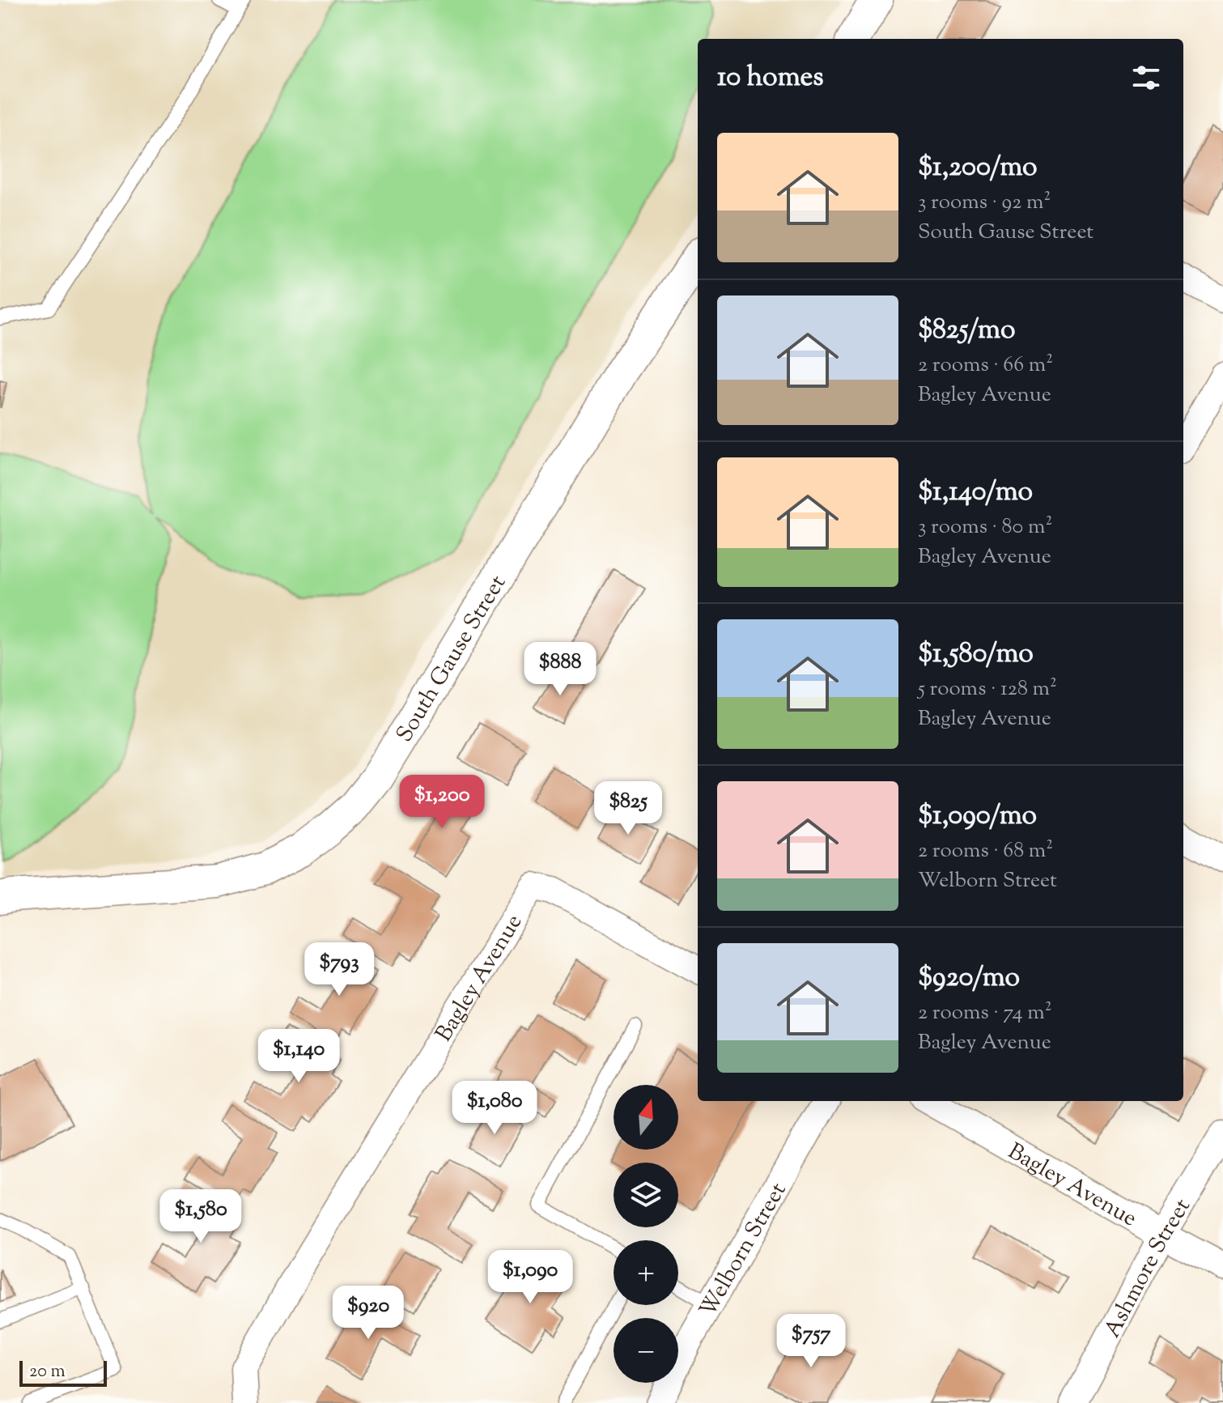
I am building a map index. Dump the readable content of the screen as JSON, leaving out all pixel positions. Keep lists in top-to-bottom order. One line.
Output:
{"streets":{"street":["South Gause Street","Bagley Avenue","Welborn Street","Ashmore Street"]},"crossings":[["Bagley Avenue","Ashmore Street"]],"scale_bar":"20 m","north":"top","page":{"heading":"10 homes","list":[{"name":"$1,200/mo","note":"3 rooms · 92 m² · South Gause Street"},{"name":"$825/mo","note":"2 rooms · 66 m² · Bagley Avenue"},{"name":"$1,140/mo","note":"3 rooms · 80 m² · Bagley Avenue"},{"name":"$1,580/mo","note":"5 rooms · 128 m² · Bagley Avenue"},{"name":"$1,090/mo","note":"2 rooms · 68 m² · Welborn Street"},{"name":"$920/mo","note":"2 rooms · 74 m² · Bagley Avenue"}],"price":["$888","$1,200","$825","$793","$1,140","$1,080","$1,580","$1,090","$920","$757"],"map_buttons":["+","−"],"scale":"20 m"}}
